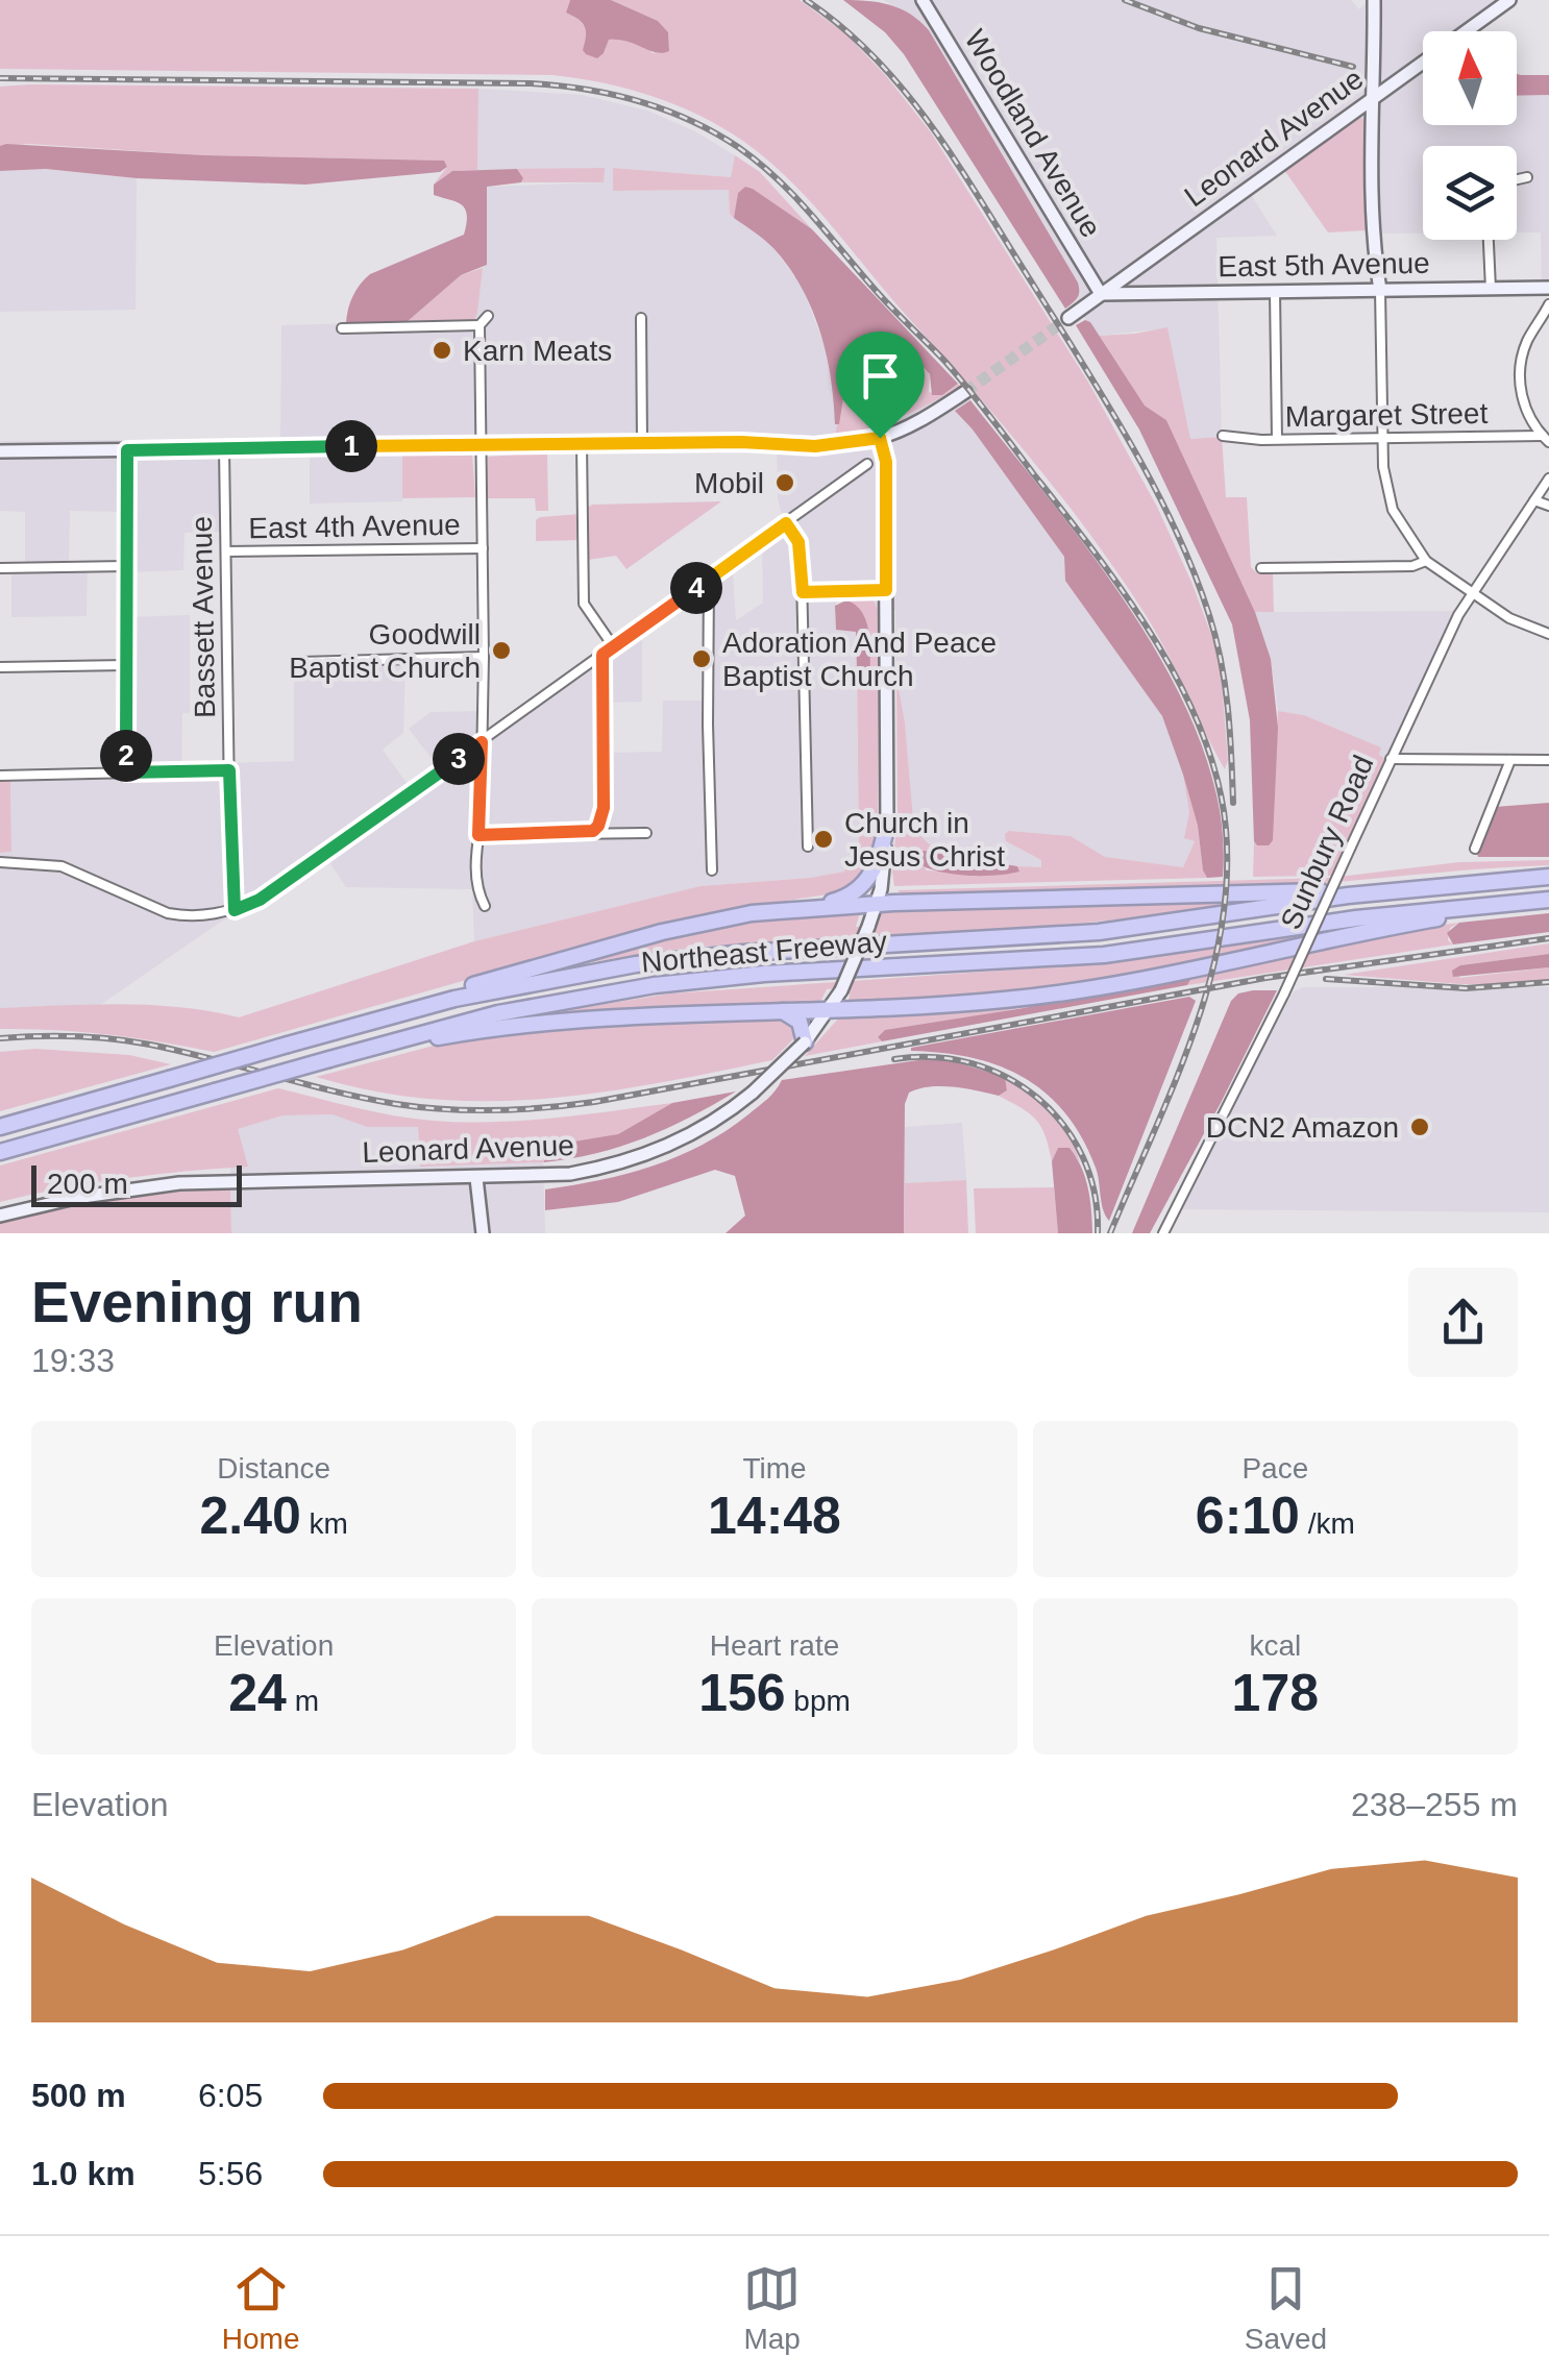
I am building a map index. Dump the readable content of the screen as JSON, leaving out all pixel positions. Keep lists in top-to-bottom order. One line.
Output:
{"streets":{"highway":["Northeast Freeway"],"main road":["Woodland Avenue","Leonard Avenue","East 5th Avenue"],"street":["Margaret Street","East 4th Avenue","Bassett Avenue","Sunbury Road"]},"crossings":[["Woodland Avenue","Leonard Avenue"],["Woodland Avenue","East 5th Avenue"],["Leonard Avenue","East 5th Avenue"],["East 4th Avenue","Bassett Avenue"]],"places":["Karn Meats","Mobil","Goodwill Baptist Church","Adoration And Peace Baptist Church","Church in Jesus Christ","DCN2 Amazon"],"scale_bar":"200 m","north":"top","page":{"pins":["1","4","2","3"],"scale":"200 m","heading":["Evening run","19:33"],"stats":[["Distance","2.40 km"],["Time","14:48"],["Pace","6:10 /km"],["Elevation","24 m"],["Heart rate","156 bpm"],["kcal","178"]],"chart":["Elevation","238–255 m"],"list":[{"name":"500 m","note":"6:05"},{"name":"1.0 km","note":"5:56"}],"tabs":["Home","Map","Saved"]}}
